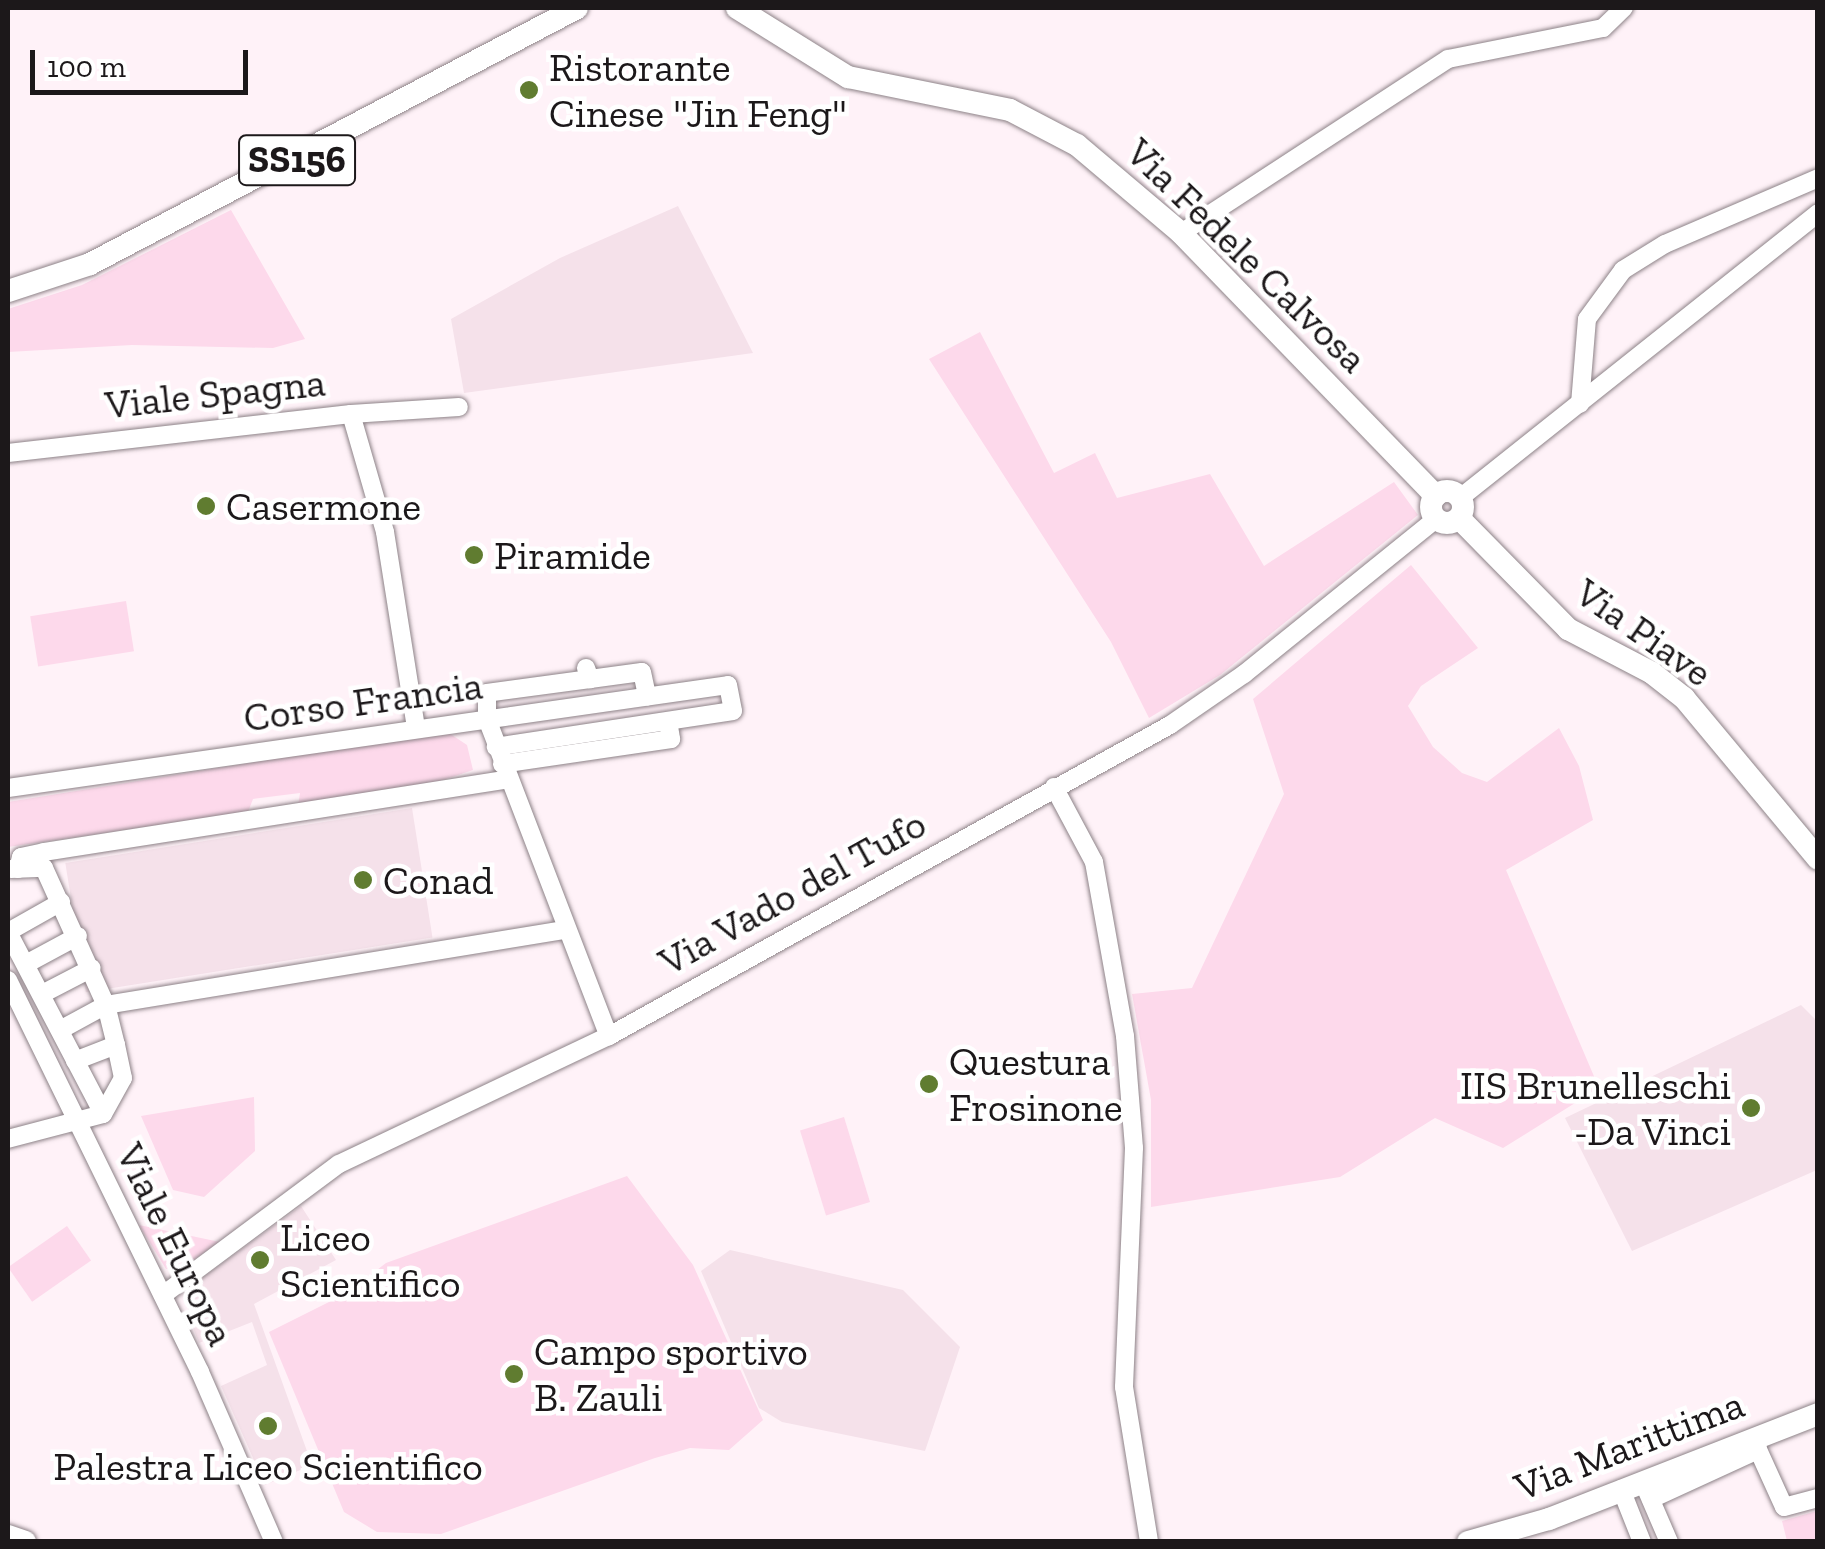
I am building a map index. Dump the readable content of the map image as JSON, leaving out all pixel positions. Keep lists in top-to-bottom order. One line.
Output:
{"streets":{"main road":["SS156","Via Fedele Calvosa","Via Piave","Via Marittima"],"street":["Viale Spagna","Corso Francia","Via Vado del Tufo","Viale Europa"]},"crossings":[["Via Fedele Calvosa","Via Piave"],["Via Fedele Calvosa","Via Vado del Tufo"],["Viale Spagna","Corso Francia"],["Via Piave","Via Vado del Tufo"],["Via Vado del Tufo","Viale Europa"]],"places":["Ristorante Cinese \"Jin Feng\"","Casermone","Piramide","Conad","Questura Frosinone","IIS Brunelleschi -Da Vinci","Liceo Scientifico","Campo sportivo B. Zauli","Palestra Liceo Scientifico"],"scale_bar":"100 m"}
